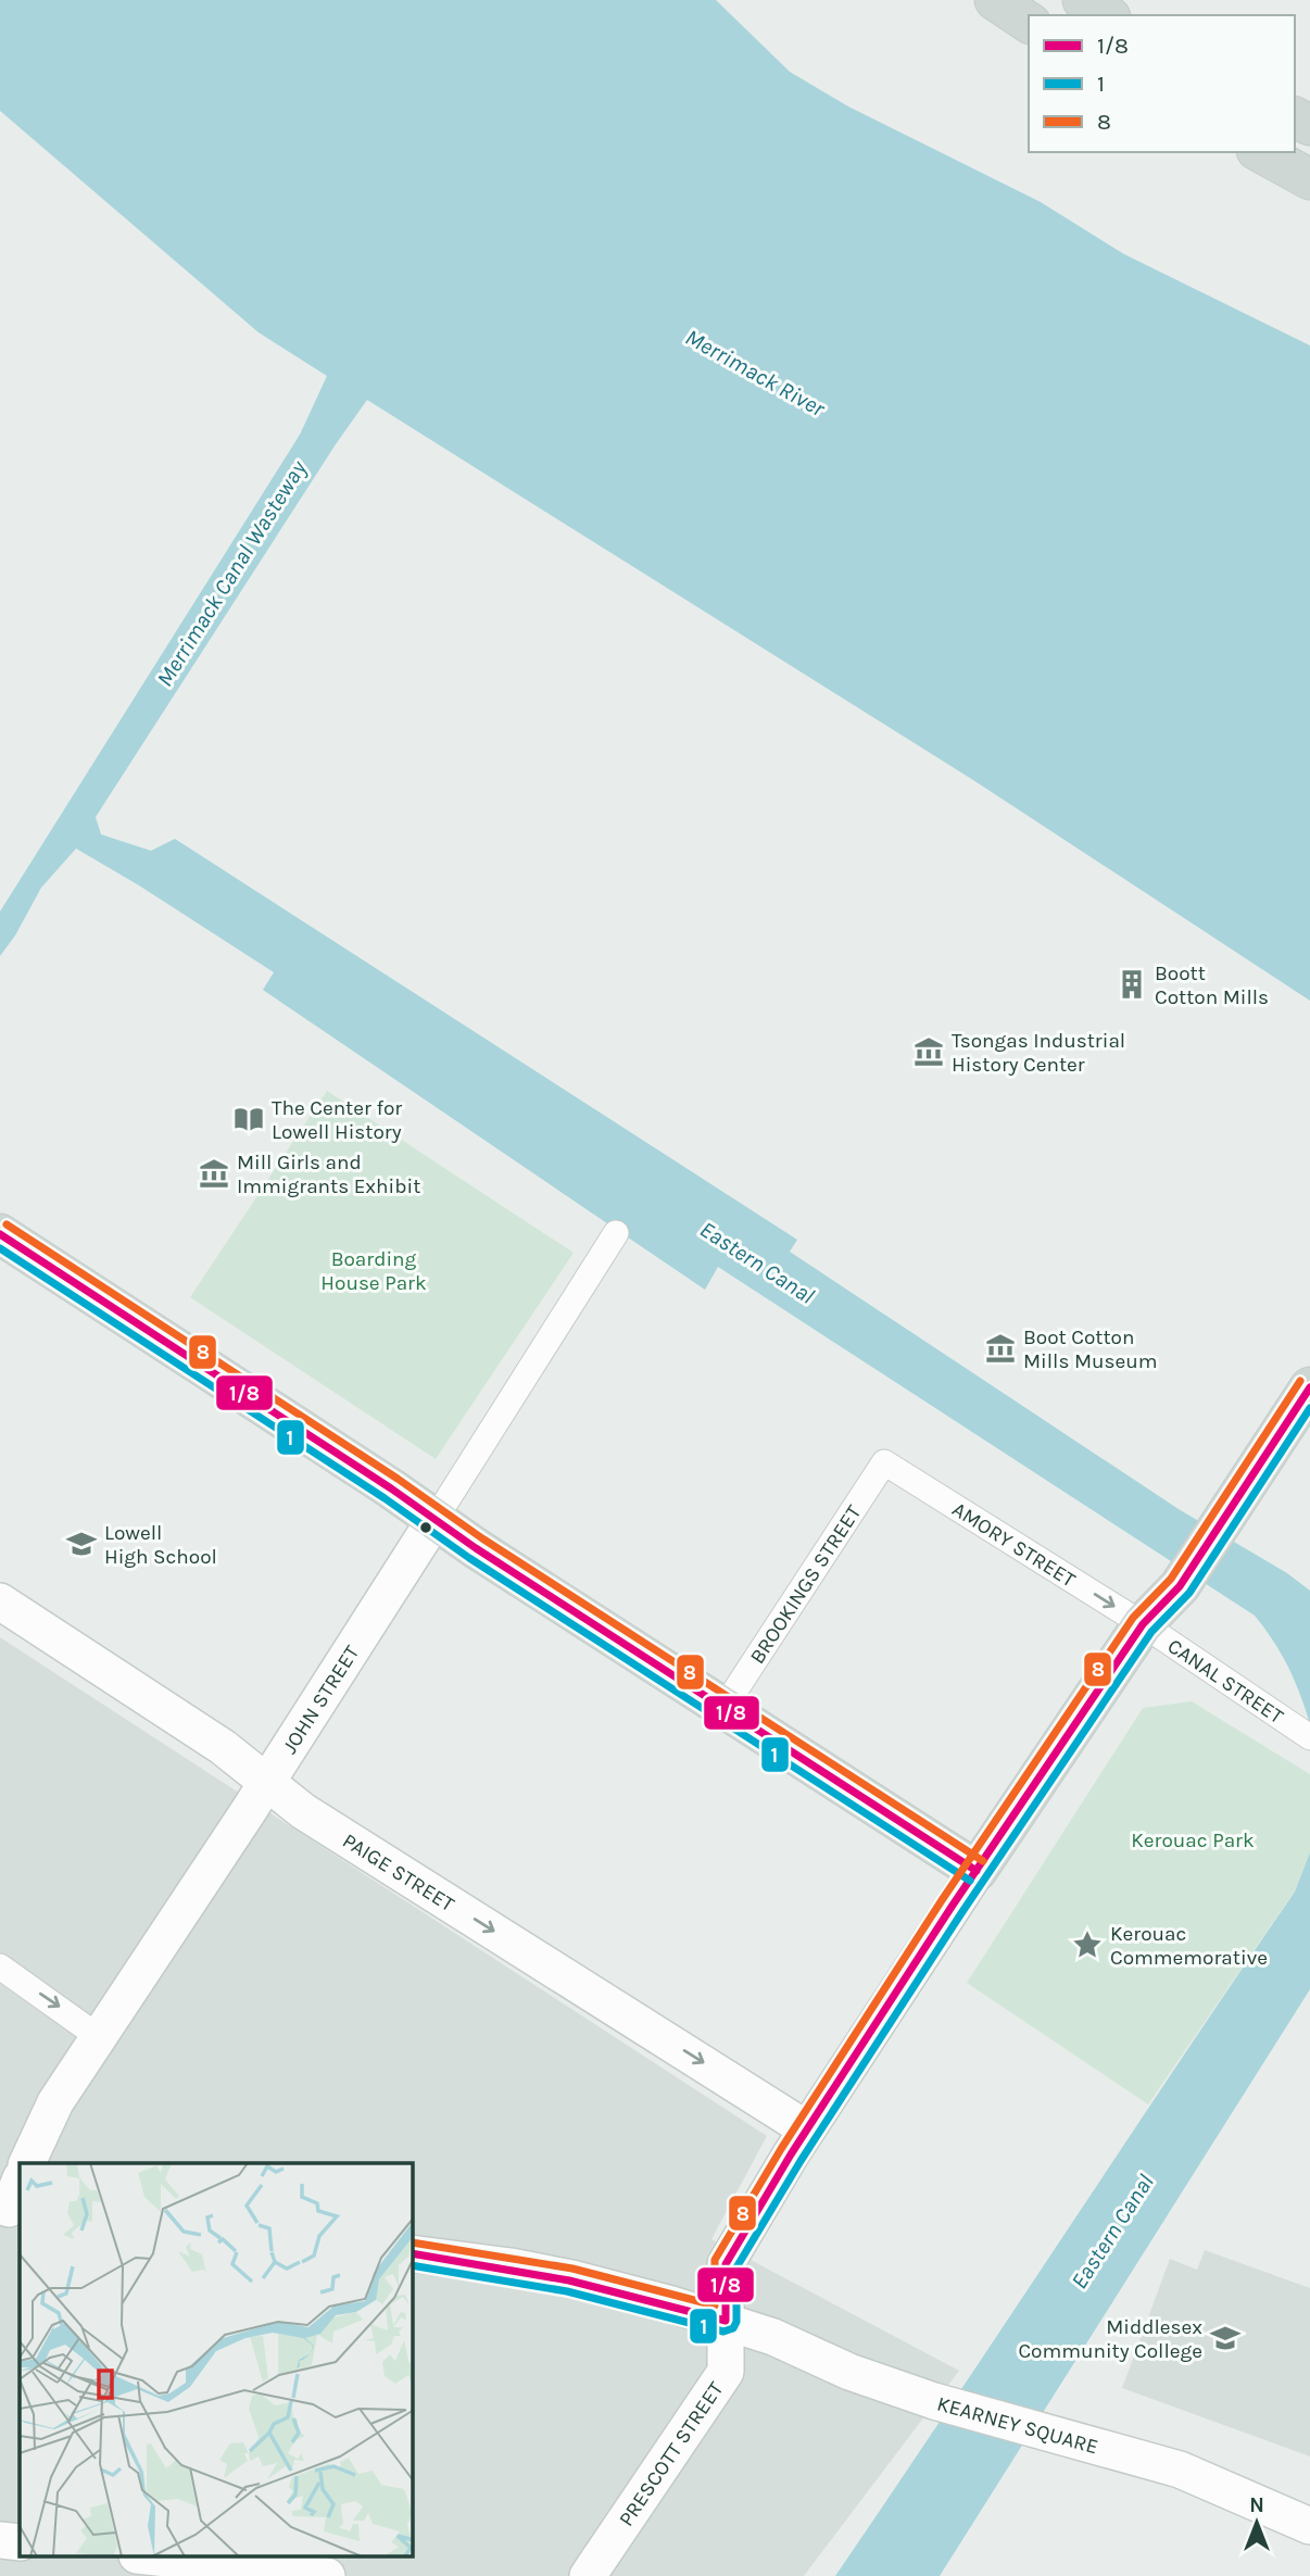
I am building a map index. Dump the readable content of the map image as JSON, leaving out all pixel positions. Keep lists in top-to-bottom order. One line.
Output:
{"streets":{"street":["AMORY STREET","BROOKINGS STREET","CANAL STREET","JOHN STREET","PAIGE STREET","KEARNEY SQUARE","PRESCOTT STREET"]},"crossings":[["AMORY STREET","BROOKINGS STREET"],["AMORY STREET","CANAL STREET"],["JOHN STREET","PAIGE STREET"],["PAIGE STREET","PRESCOTT STREET"],["KEARNEY SQUARE","PRESCOTT STREET"]],"one_way":["AMORY STREET","PAIGE STREET"],"water":["Merrimack River","Merrimack Canal Wasteway","Eastern Canal"],"parks":["Boarding House Park","Kerouac Park"],"places":{"building":["Boott Cotton Mills"],"museum":["Tsongas Industrial History Center","Mill Girls and Immigrants Exhibit","Boot Cotton Mills Museum"],"library":["The Center for Lowell History"],"school or university":["Lowell High School","Middlesex Community College"],"place":["Kerouac Commemorative"]},"lines":["transit line 8","transit line 1/8","transit line 1"],"legend":["1/8","1","8"],"north":"top"}
